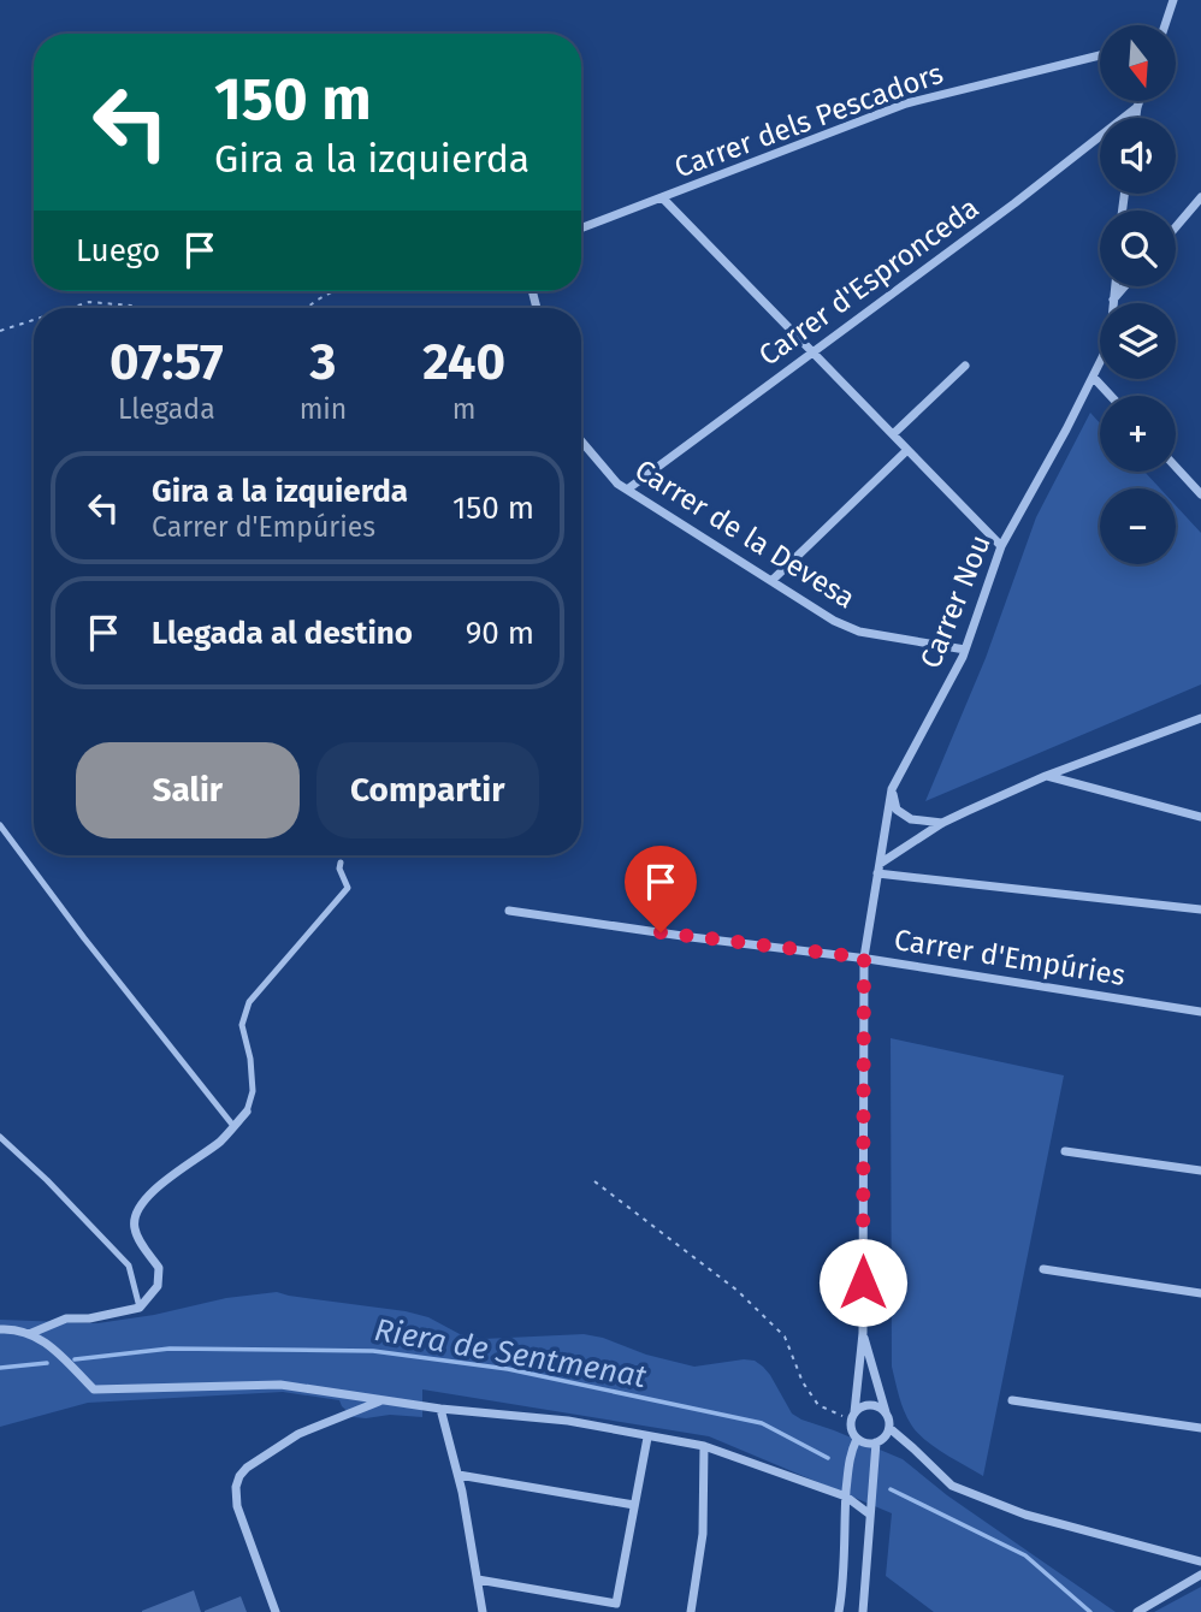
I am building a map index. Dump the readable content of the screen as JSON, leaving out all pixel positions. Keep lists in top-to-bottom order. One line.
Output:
{"streets":{"street":["Carrer dels Pescadors","Carrer d'Espronceda","Carrer de la Devesa","Carrer Nou","Carrer d'Empúries"]},"crossings":[["Carrer d'Espronceda","Carrer de la Devesa"],["Carrer de la Devesa","Carrer Nou"],["Carrer Nou","Carrer d'Empúries"]],"water":["Riera de Sentmenat"],"north":"bottom","page":{"map_buttons":["+","−"],"turn":["150 m","Gira a la izquierda"],"then":"Luego","eta":["07:57","Llegada","3","min","240","m"],"list":[{"name":"Gira a la izquierda","note":"Carrer d'Empúries","value":"150 m"},{"name":"Llegada al destino","value":"90 m"}],"buttons":["Salir","Compartir"]}}
